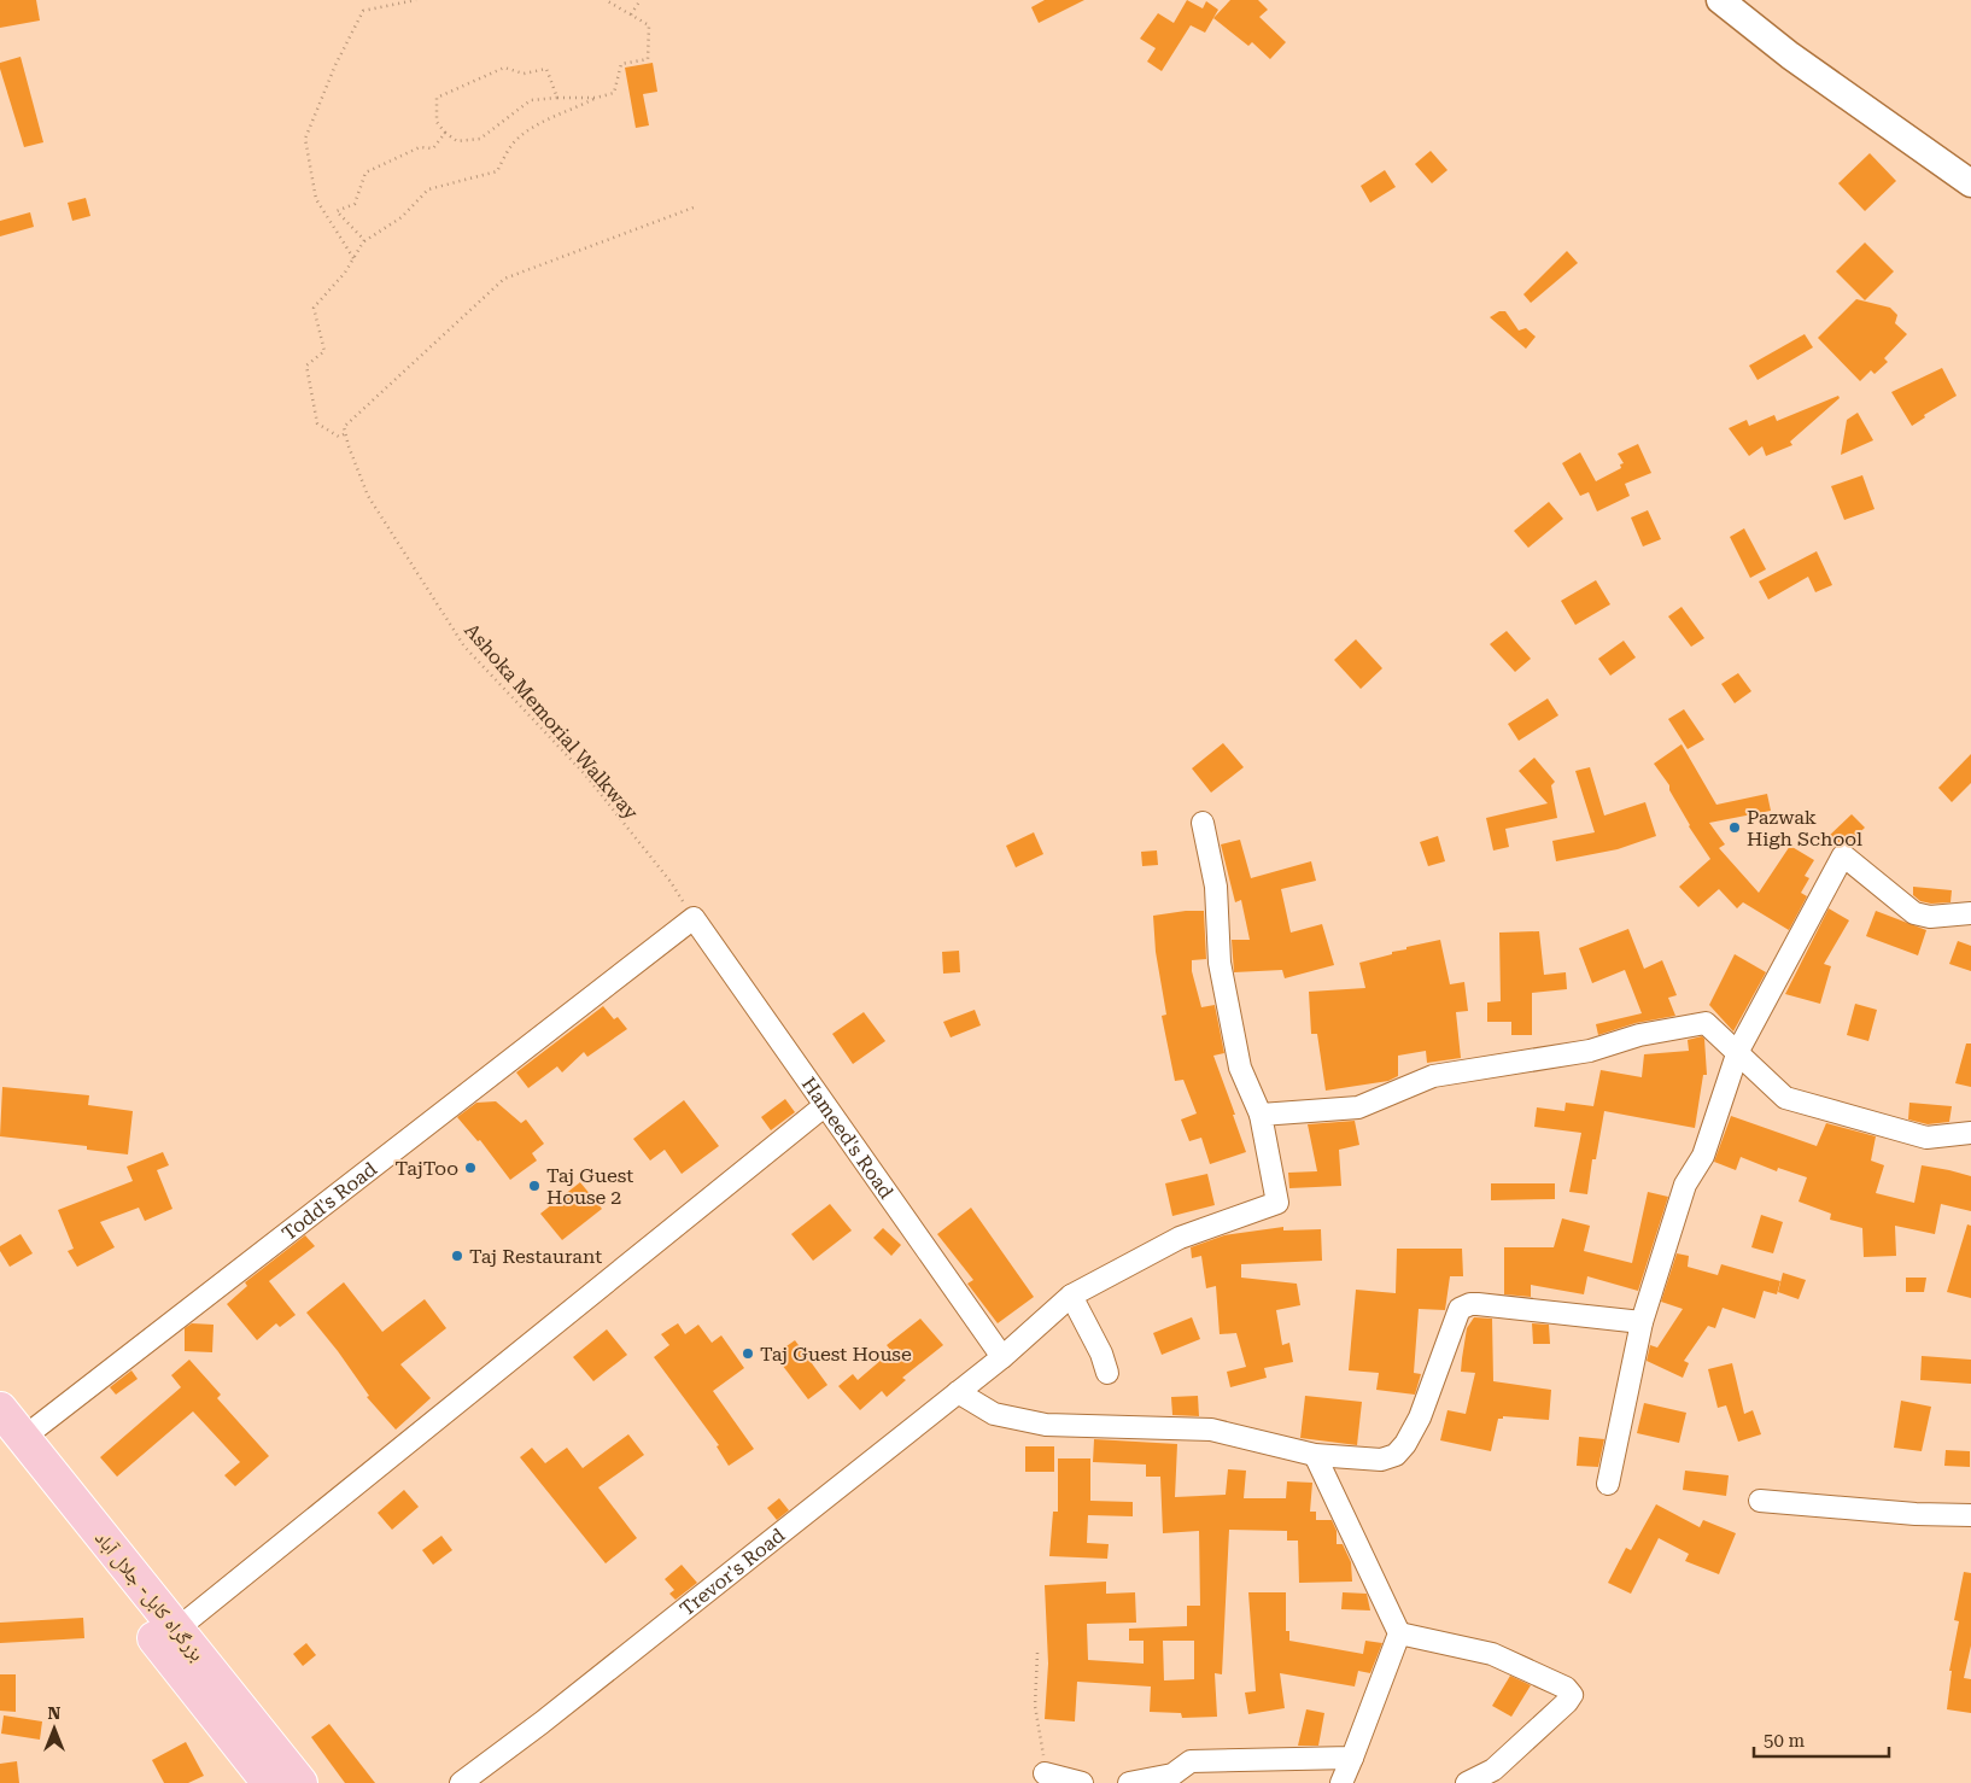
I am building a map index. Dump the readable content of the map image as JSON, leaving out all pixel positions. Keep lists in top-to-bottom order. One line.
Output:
{"streets":{"highway":["بزرگراه کابل- جلال آباد"],"street":["Hameed's Road","Todd's Road","Trevor's Road"],"path":["Ashoka Memorial Walkway"]},"crossings":[["Ashoka Memorial Walkway","Hameed's Road"],["Ashoka Memorial Walkway","Todd's Road"],["Hameed's Road","Todd's Road"],["Hameed's Road","Trevor's Road"],["Todd's Road","بزرگراه کابل- جلال آباد"]],"places":["Pazwak High School","TajToo","Taj Guest House 2","Taj Restaurant","Taj Guest House"],"scale_bar":"50 m","north":"top"}
